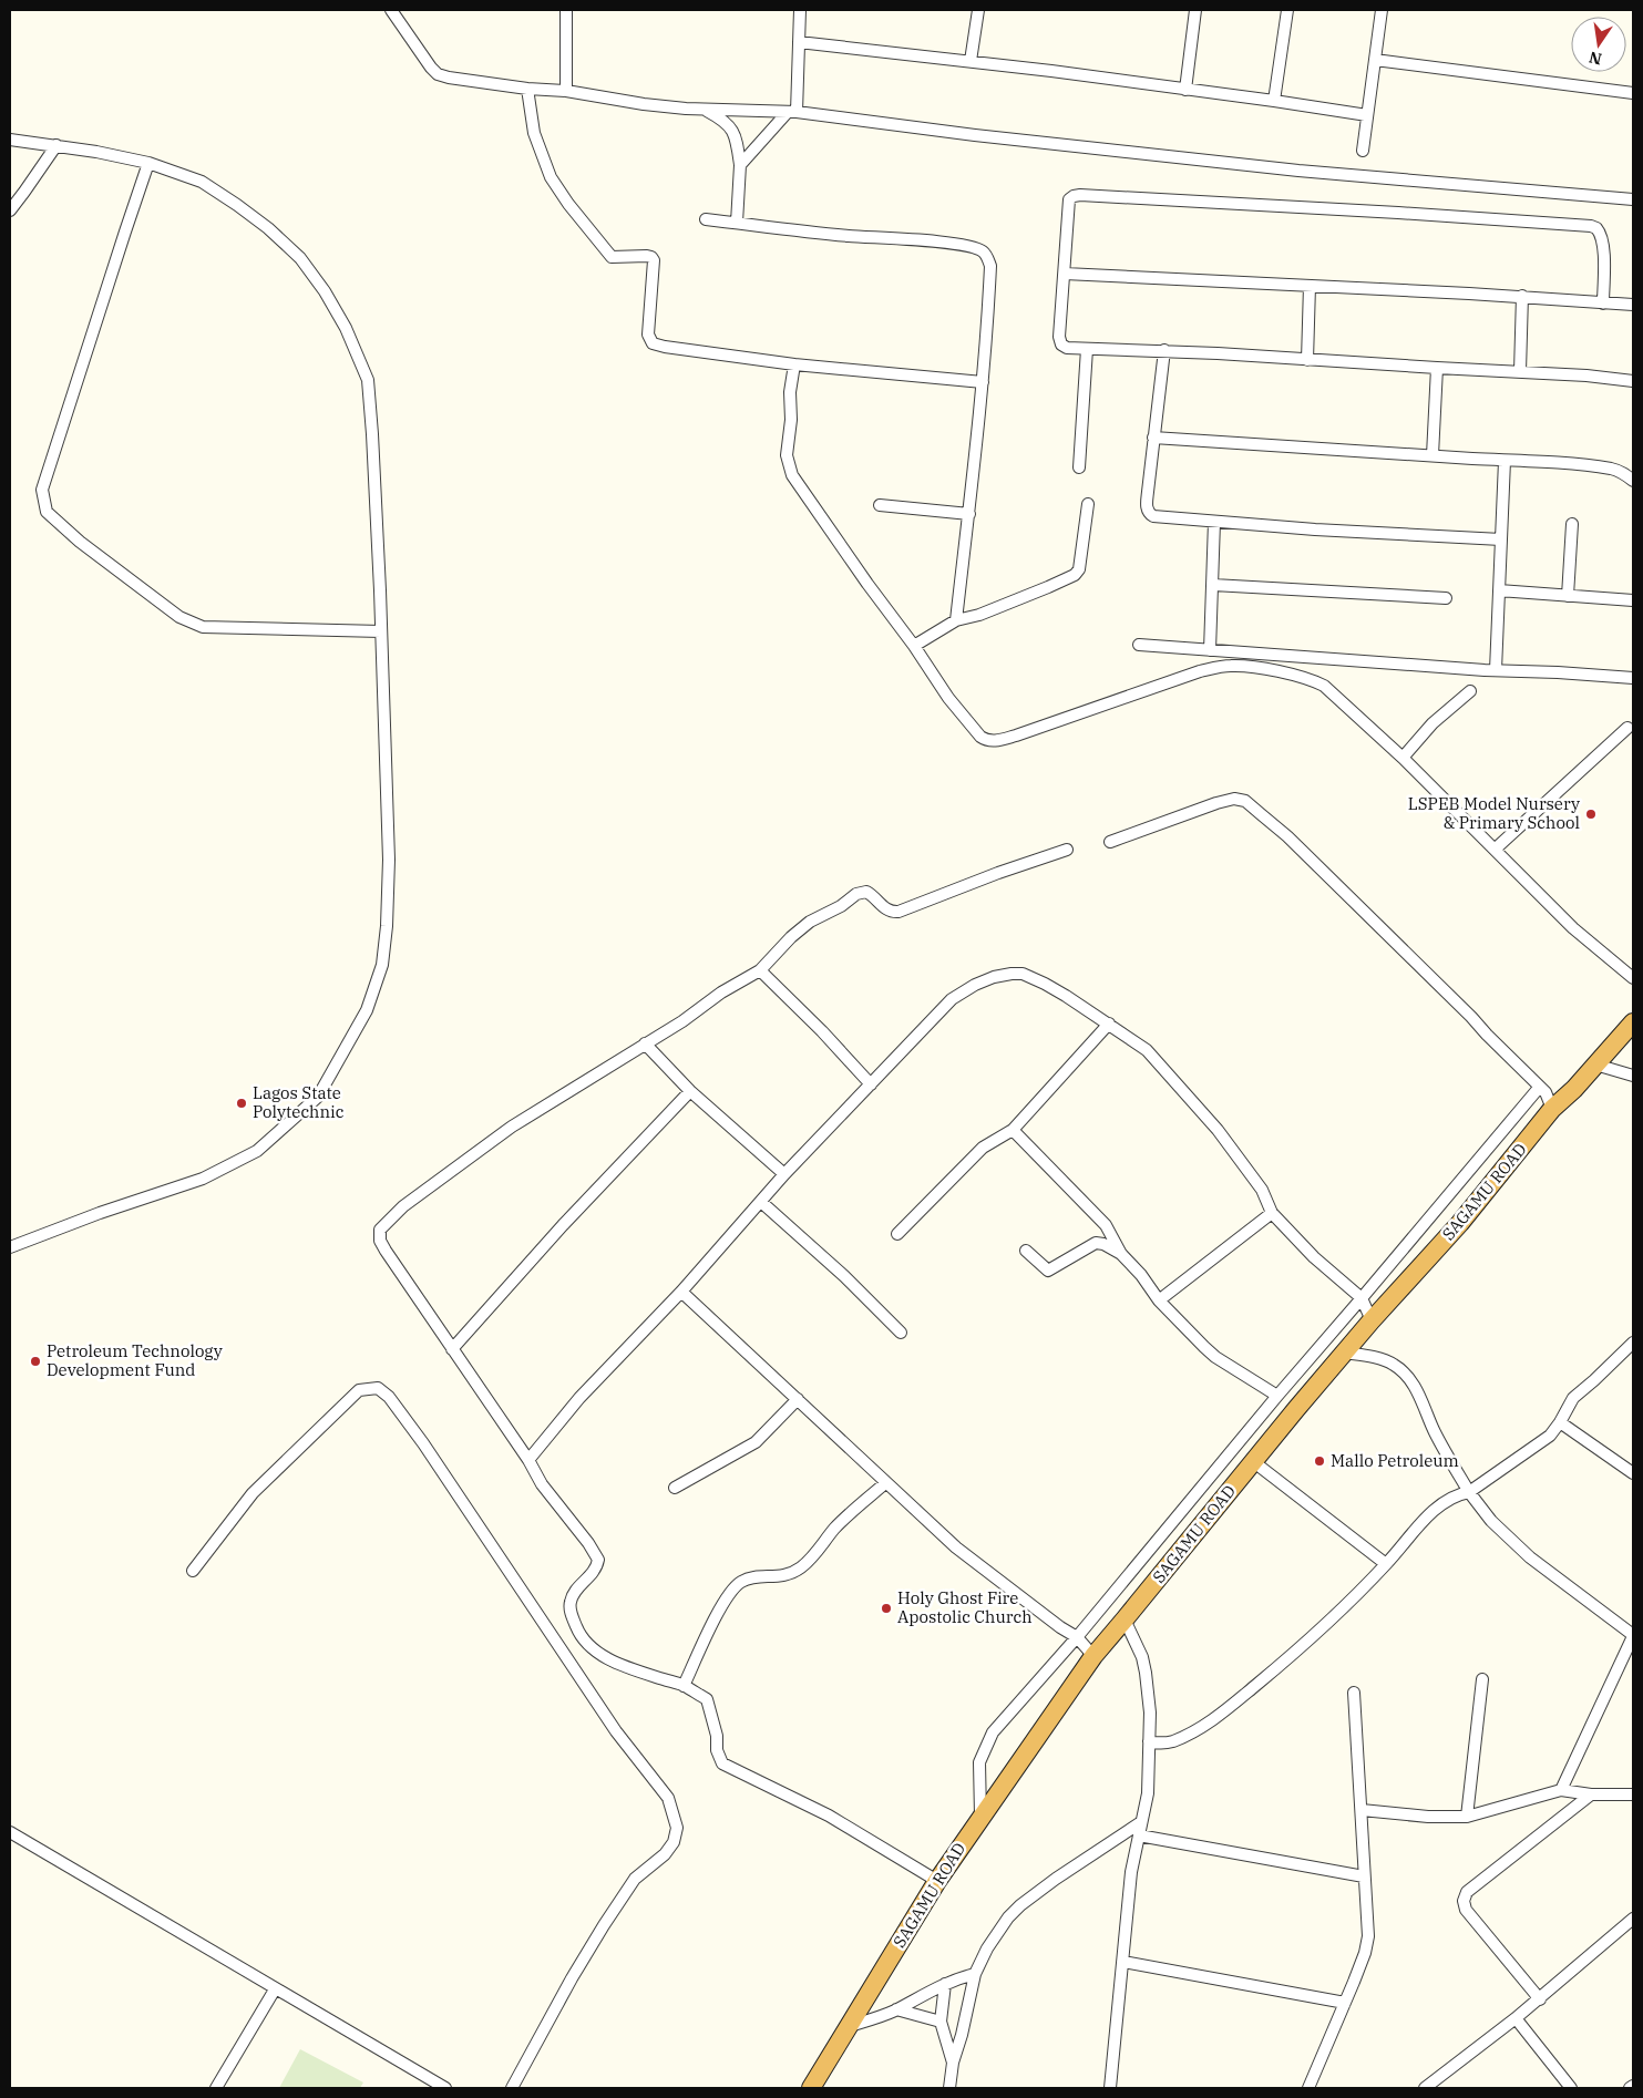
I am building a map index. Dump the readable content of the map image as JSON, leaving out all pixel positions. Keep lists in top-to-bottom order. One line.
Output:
{"streets":{"highway":["SAGAMU ROAD"]},"places":["LSPEB Model Nursery & Primary School","Lagos State Polytechnic","Petroleum Technology Development Fund","Mallo Petroleum","Holy Ghost Fire Apostolic Church"],"north":"bottom"}
